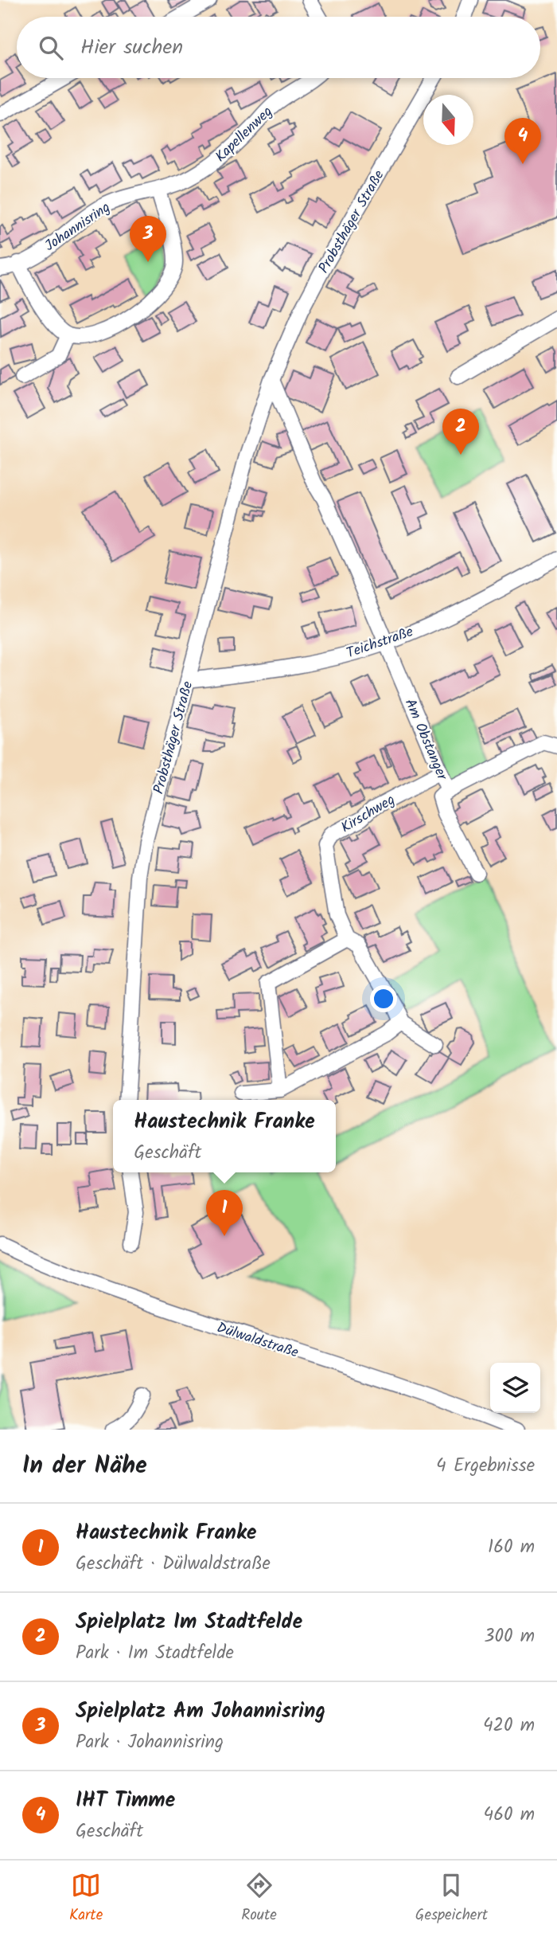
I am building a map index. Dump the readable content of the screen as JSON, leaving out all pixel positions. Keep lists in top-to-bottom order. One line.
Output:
{"streets":{"street":["Kapellenweg","Probsthäger Straße","Johannisring","Teichstraße","Am Obstanger","Kirschweg","Dülwaldstraße"]},"crossings":[["Kapellenweg","Johannisring"],["Probsthäger Straße","Teichstraße"],["Teichstraße","Am Obstanger"],["Am Obstanger","Kirschweg"]],"north":"bottom","page":{"search":"Hier suchen","pins":["4","3","2","1"],"popup":["Haustechnik Franke","Geschäft"],"heading":["In der Nähe","4 Ergebnisse"],"list":[{"mark":"1","name":"Haustechnik Franke","note":"Geschäft · Dülwaldstraße","value":"160 m"},{"mark":"2","name":"Spielplatz Im Stadtfelde","note":"Park · Im Stadtfelde","value":"300 m"},{"mark":"3","name":"Spielplatz Am Johannisring","note":"Park · Johannisring","value":"420 m"},{"mark":"4","name":"IHT Timme","note":"Geschäft","value":"460 m"}],"nav":["Karte","Route","Gespeichert"]}}
